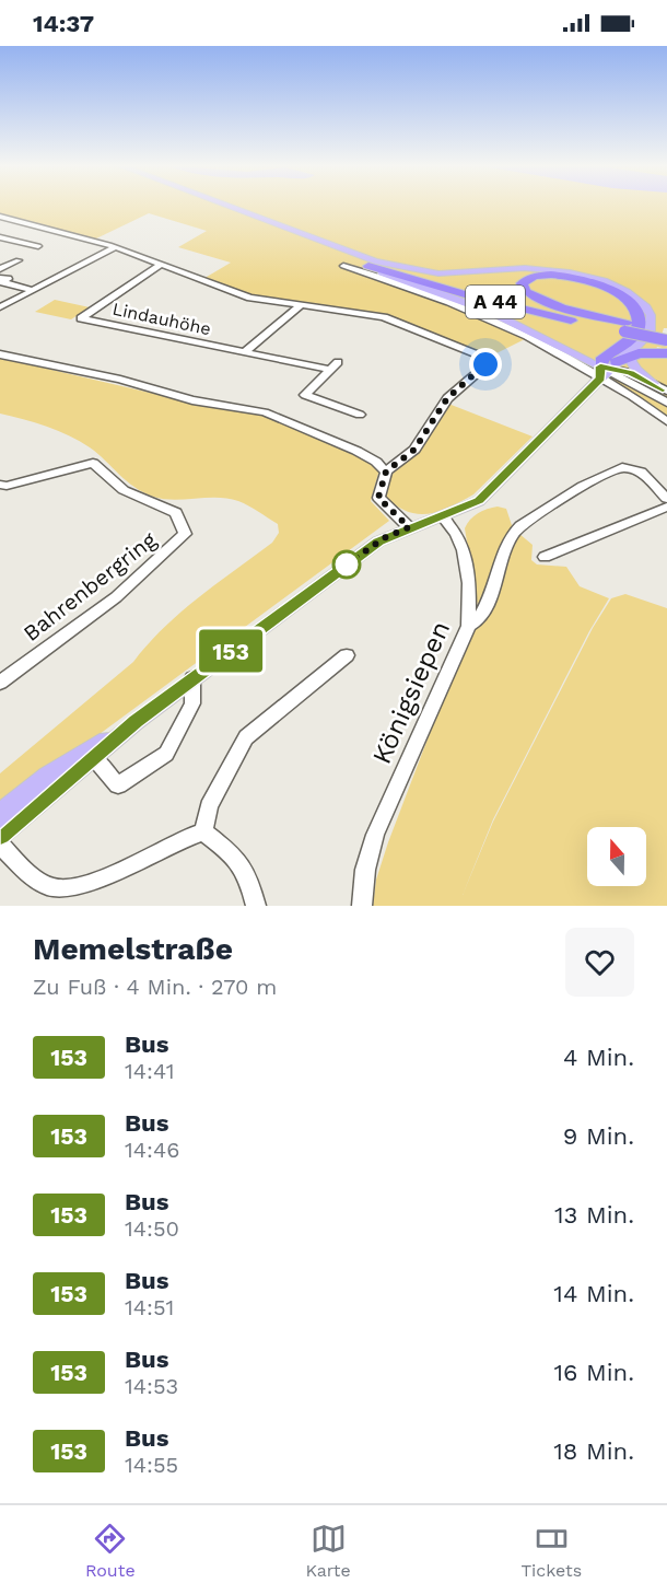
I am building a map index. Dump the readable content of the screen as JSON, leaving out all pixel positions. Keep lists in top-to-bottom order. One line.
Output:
{"streets":{"highway":["A 44"],"street":["Lindauhöhe","Bahrenbergring","Königsiepen"]},"lines":["bus line 153"],"north":"top","page":{"status":"14:37","on_map":"153","heading":["Memelstraße","Zu Fuß · 4 Min. · 270 m"],"list":[{"mark":"153","name":"Bus","note":"14:41","value":"4 Min."},{"mark":"153","name":"Bus","note":"14:46","value":"9 Min."},{"mark":"153","name":"Bus","note":"14:50","value":"13 Min."},{"mark":"153","name":"Bus","note":"14:51","value":"14 Min."},{"mark":"153","name":"Bus","note":"14:53","value":"16 Min."},{"mark":"153","name":"Bus","note":"14:55","value":"18 Min."}],"tabs":["Route","Karte","Tickets"]}}
